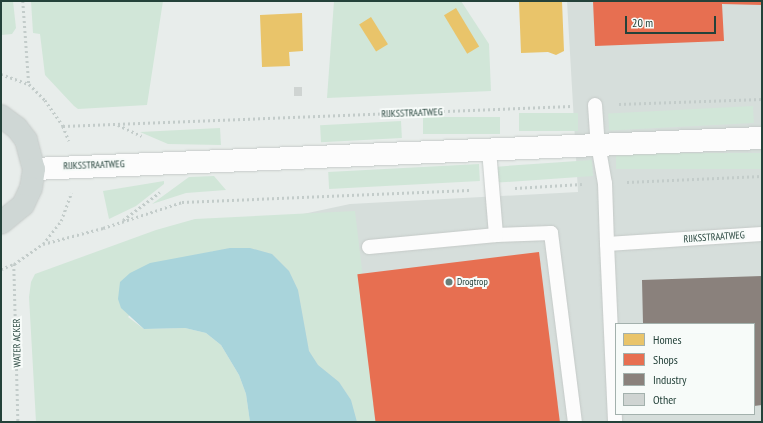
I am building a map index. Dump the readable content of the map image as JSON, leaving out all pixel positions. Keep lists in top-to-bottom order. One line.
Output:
{"streets":{"main road":["RIJKSSTRAATWEG"],"path":["WATER ACKER"]},"places":["Drogtrop"],"legend":["Homes","Shops","Industry","Other"],"scale_bar":"20 m"}
